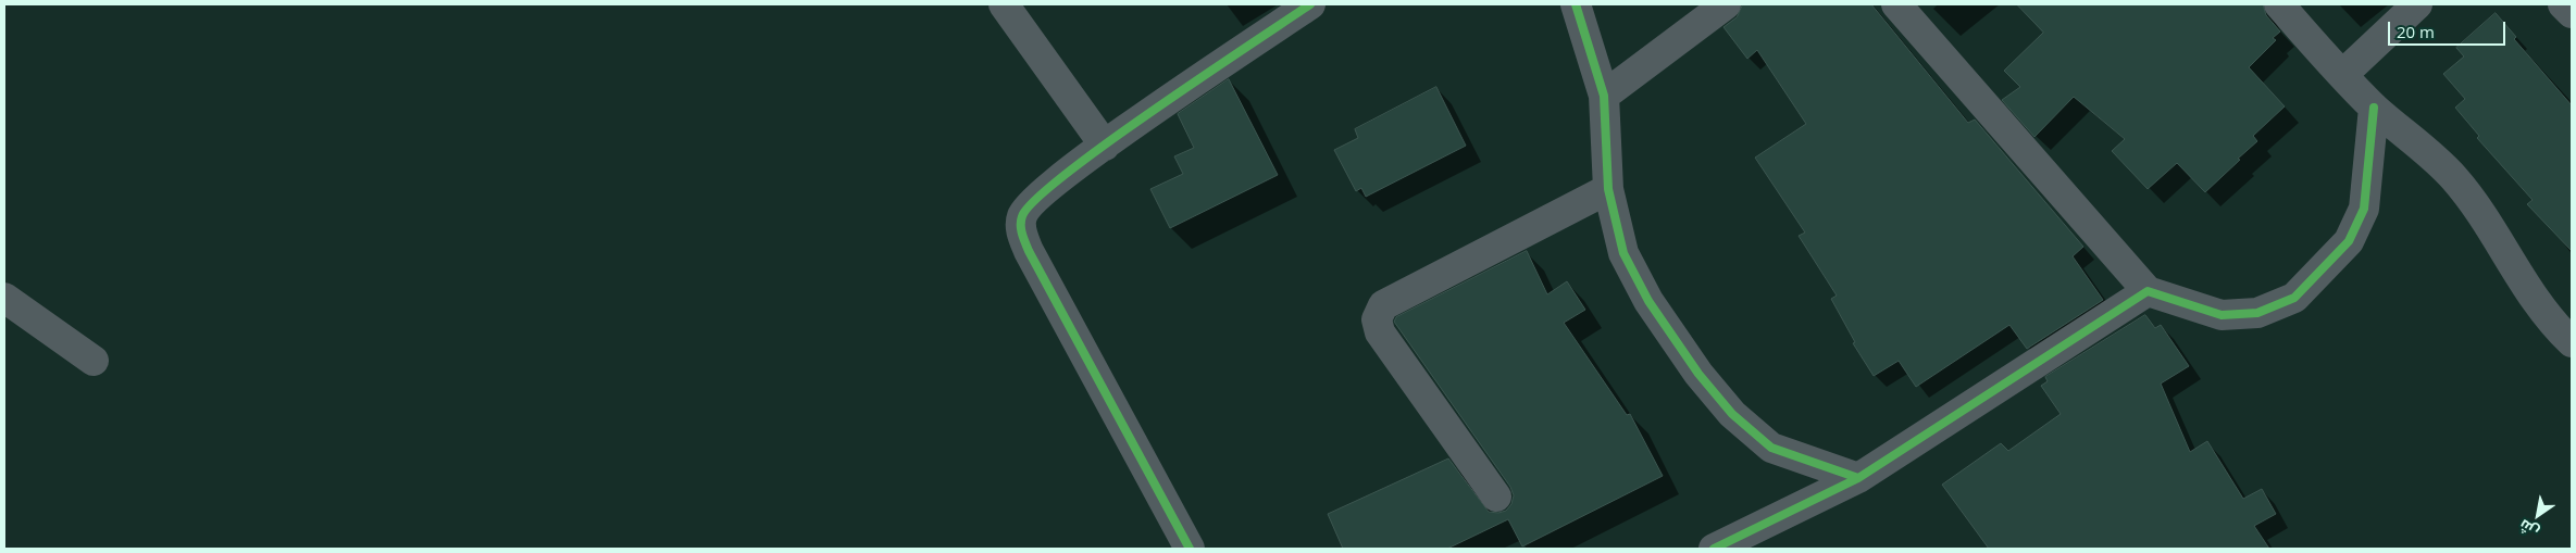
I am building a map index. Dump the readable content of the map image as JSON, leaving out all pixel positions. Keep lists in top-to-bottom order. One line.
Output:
{"scale_bar":"20 m","north":"bottom left"}
